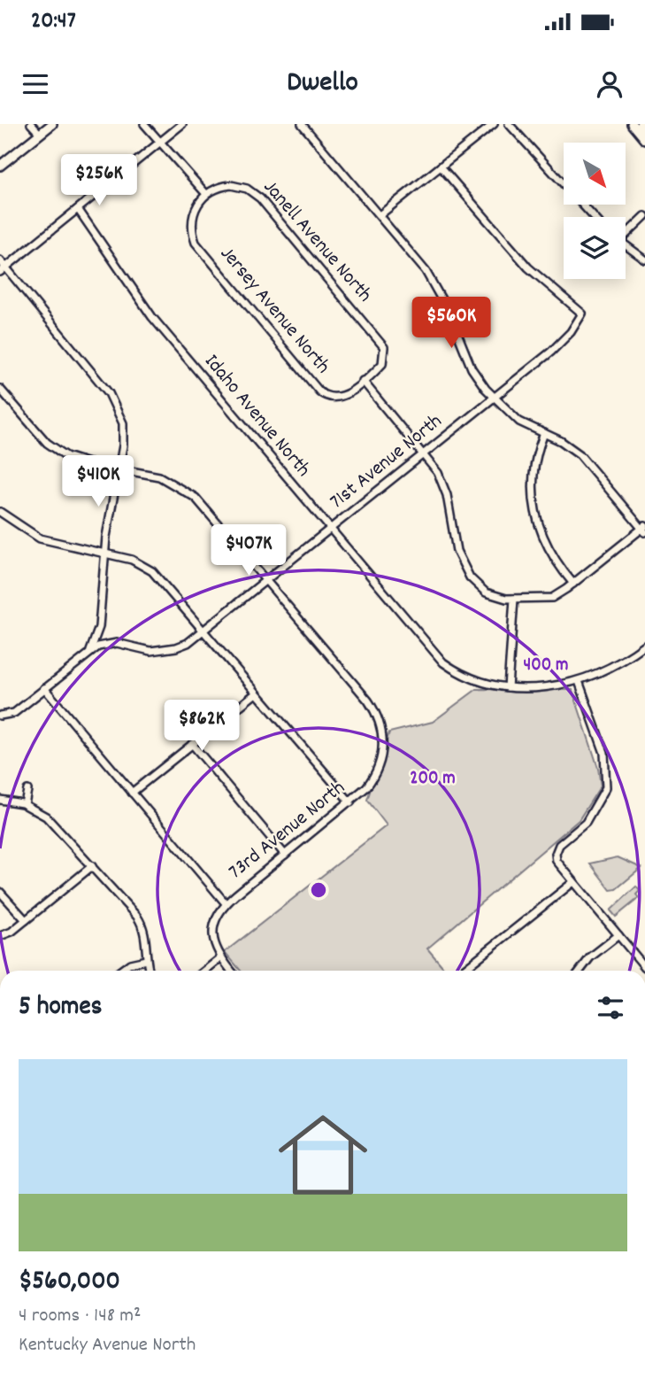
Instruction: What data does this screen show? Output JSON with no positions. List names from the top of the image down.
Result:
{
  "streets": {
    "street": [
      "Janell Avenue North",
      "Jersey Avenue North",
      "Idaho Avenue North",
      "71st Avenue North",
      "73rd Avenue North"
    ]
  },
  "crossings": [
    ["Janell Avenue North", "Jersey Avenue North"],
    ["Idaho Avenue North", "71st Avenue North"],
    ["71st Avenue North", "73rd Avenue North"]
  ],
  "north": "bottom right",
  "page": {
    "status": "20:47",
    "header": "Dwello",
    "price": [
      "$256K",
      "$560K",
      "$410K",
      "$407K",
      "$862K"
    ],
    "heading": "5 homes",
    "list": [
      {
        "name": "$560,000",
        "note": "4 rooms · 148 m² · Kentucky Avenue North"
      }
    ]
  },
  "rings": ["400 m", "200 m"]
}
